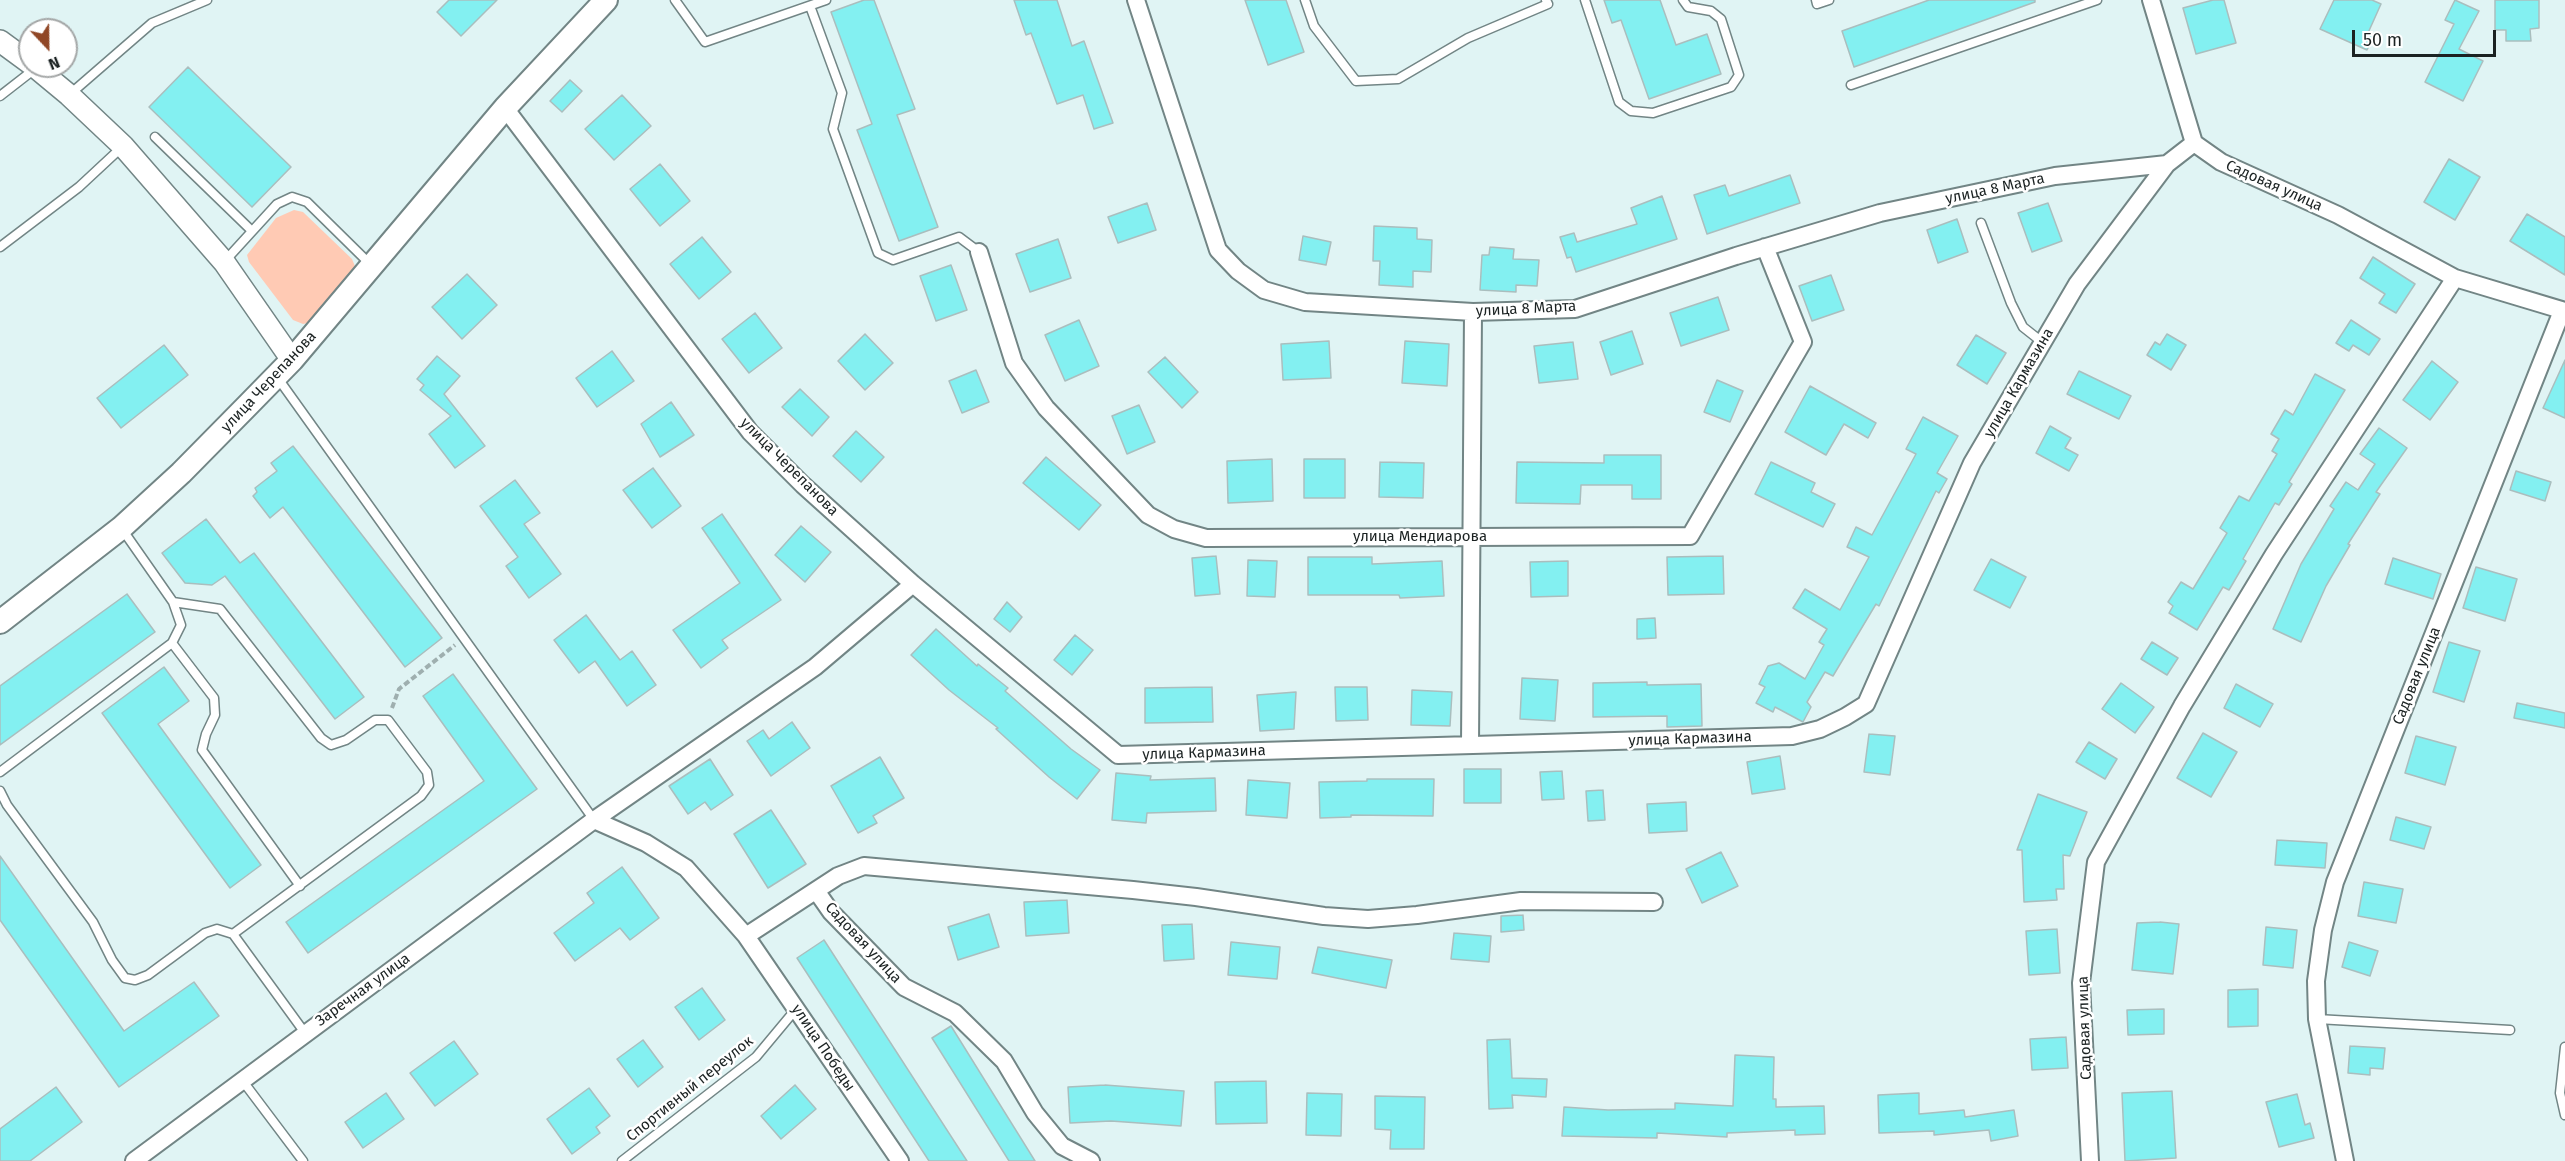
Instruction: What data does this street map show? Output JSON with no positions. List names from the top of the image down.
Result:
{
  "streets": {
    "main road": ["улица Черепанова"],
    "street": [
      "Садовая улица",
      "улица 8 Марта",
      "улица Кармазина",
      "улица Мендиарова",
      "Заречная улица",
      "улица Победы"
    ],
    "lane": ["Спортивный переулок"]
  },
  "crossings": [
    ["Садовая улица", "улица Кармазина"],
    ["улица 8 Марта", "улица Кармазина"],
    ["улица 8 Марта", "улица Мендиарова"],
    ["улица Черепанова", "улица Кармазина"],
    ["улица Черепанова", "Заречная улица"],
    ["улица Кармазина", "Заречная улица"],
    ["Заречная улица", "улица Победы"],
    ["улица Победы", "Спортивный переулок"]
  ],
  "scale_bar": "50 m",
  "north": "bottom"
}
